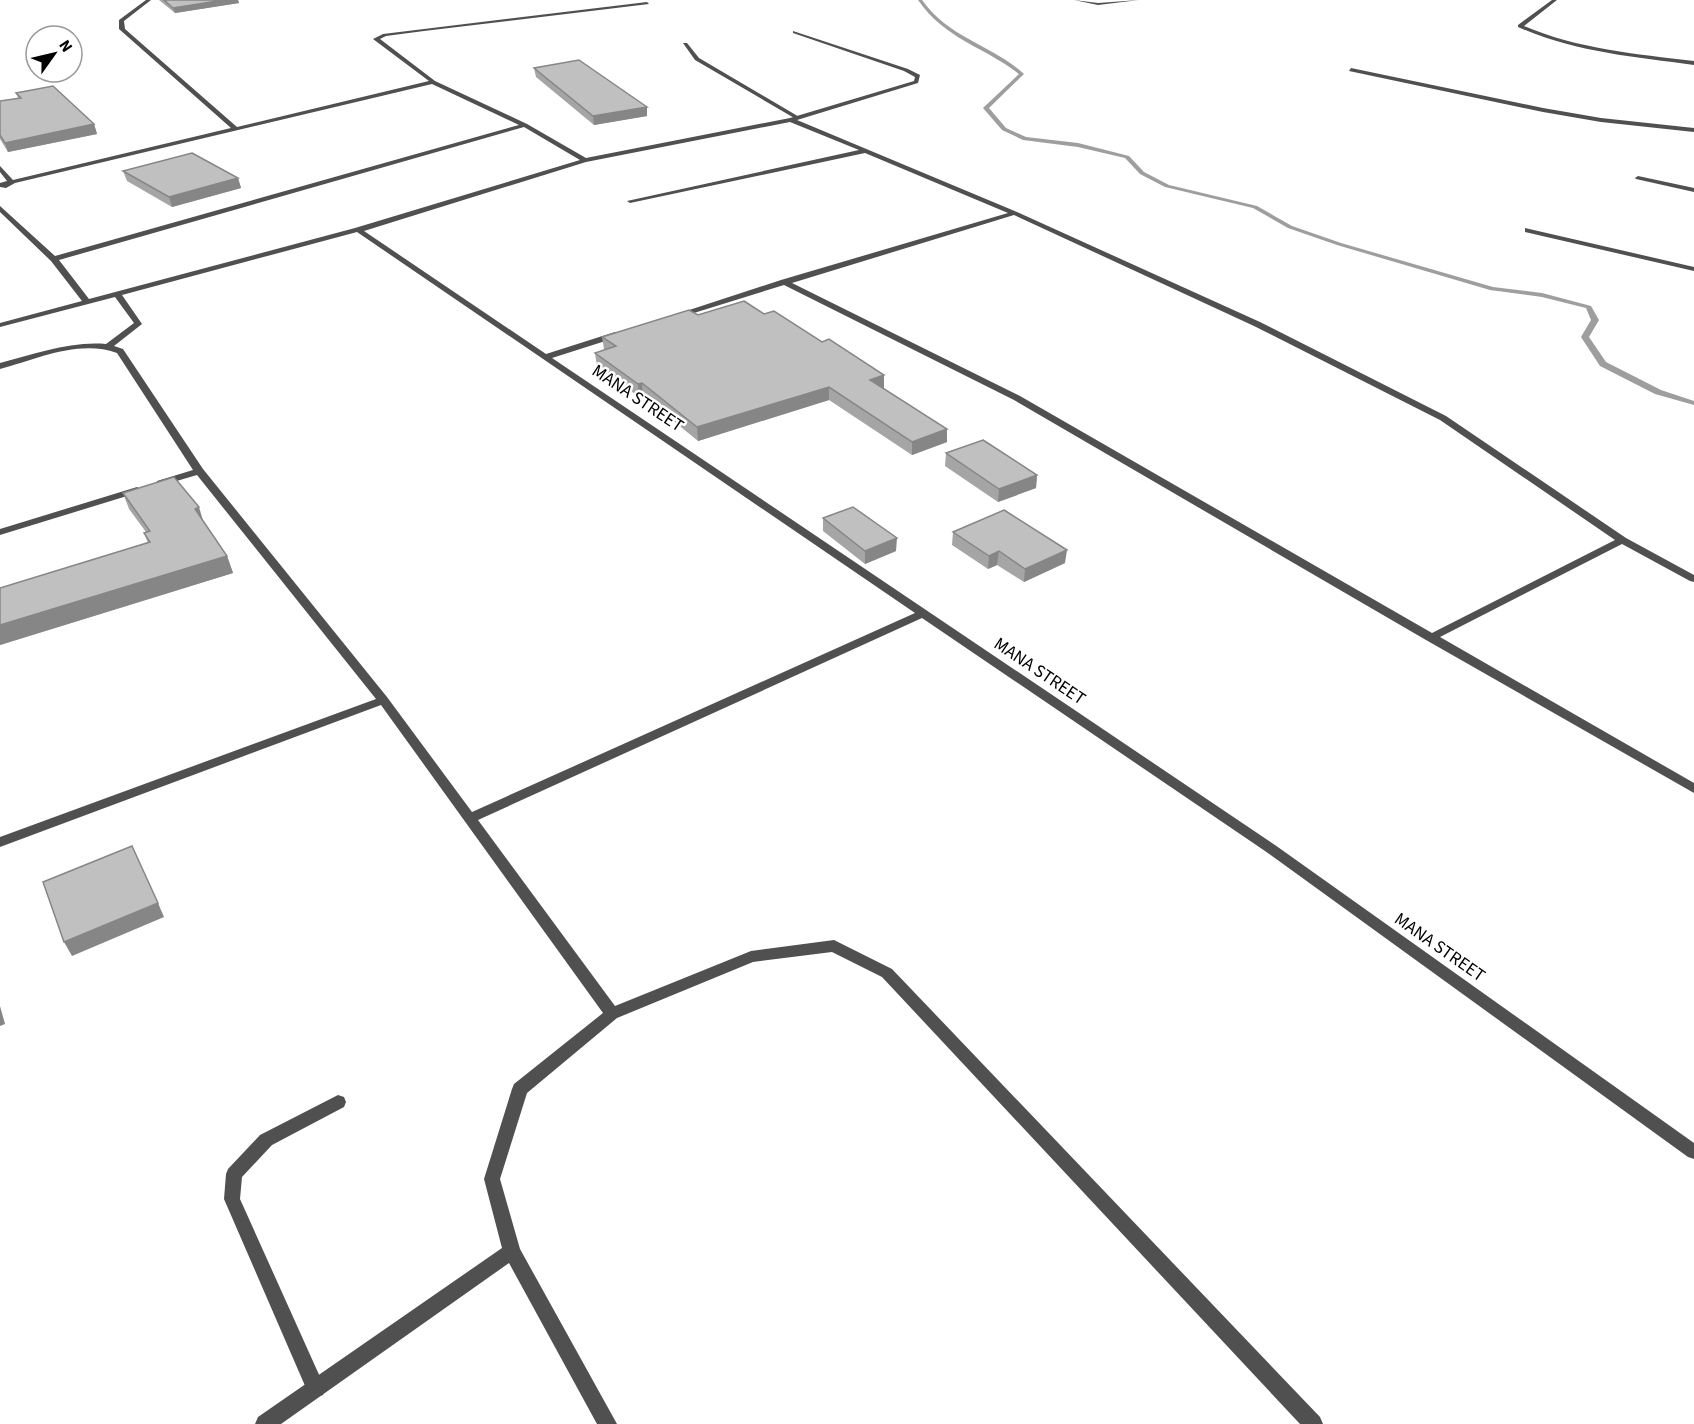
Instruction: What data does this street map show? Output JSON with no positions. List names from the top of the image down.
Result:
{
  "streets": {
    "street": ["MANA STREET"]
  },
  "north": "top right"
}
